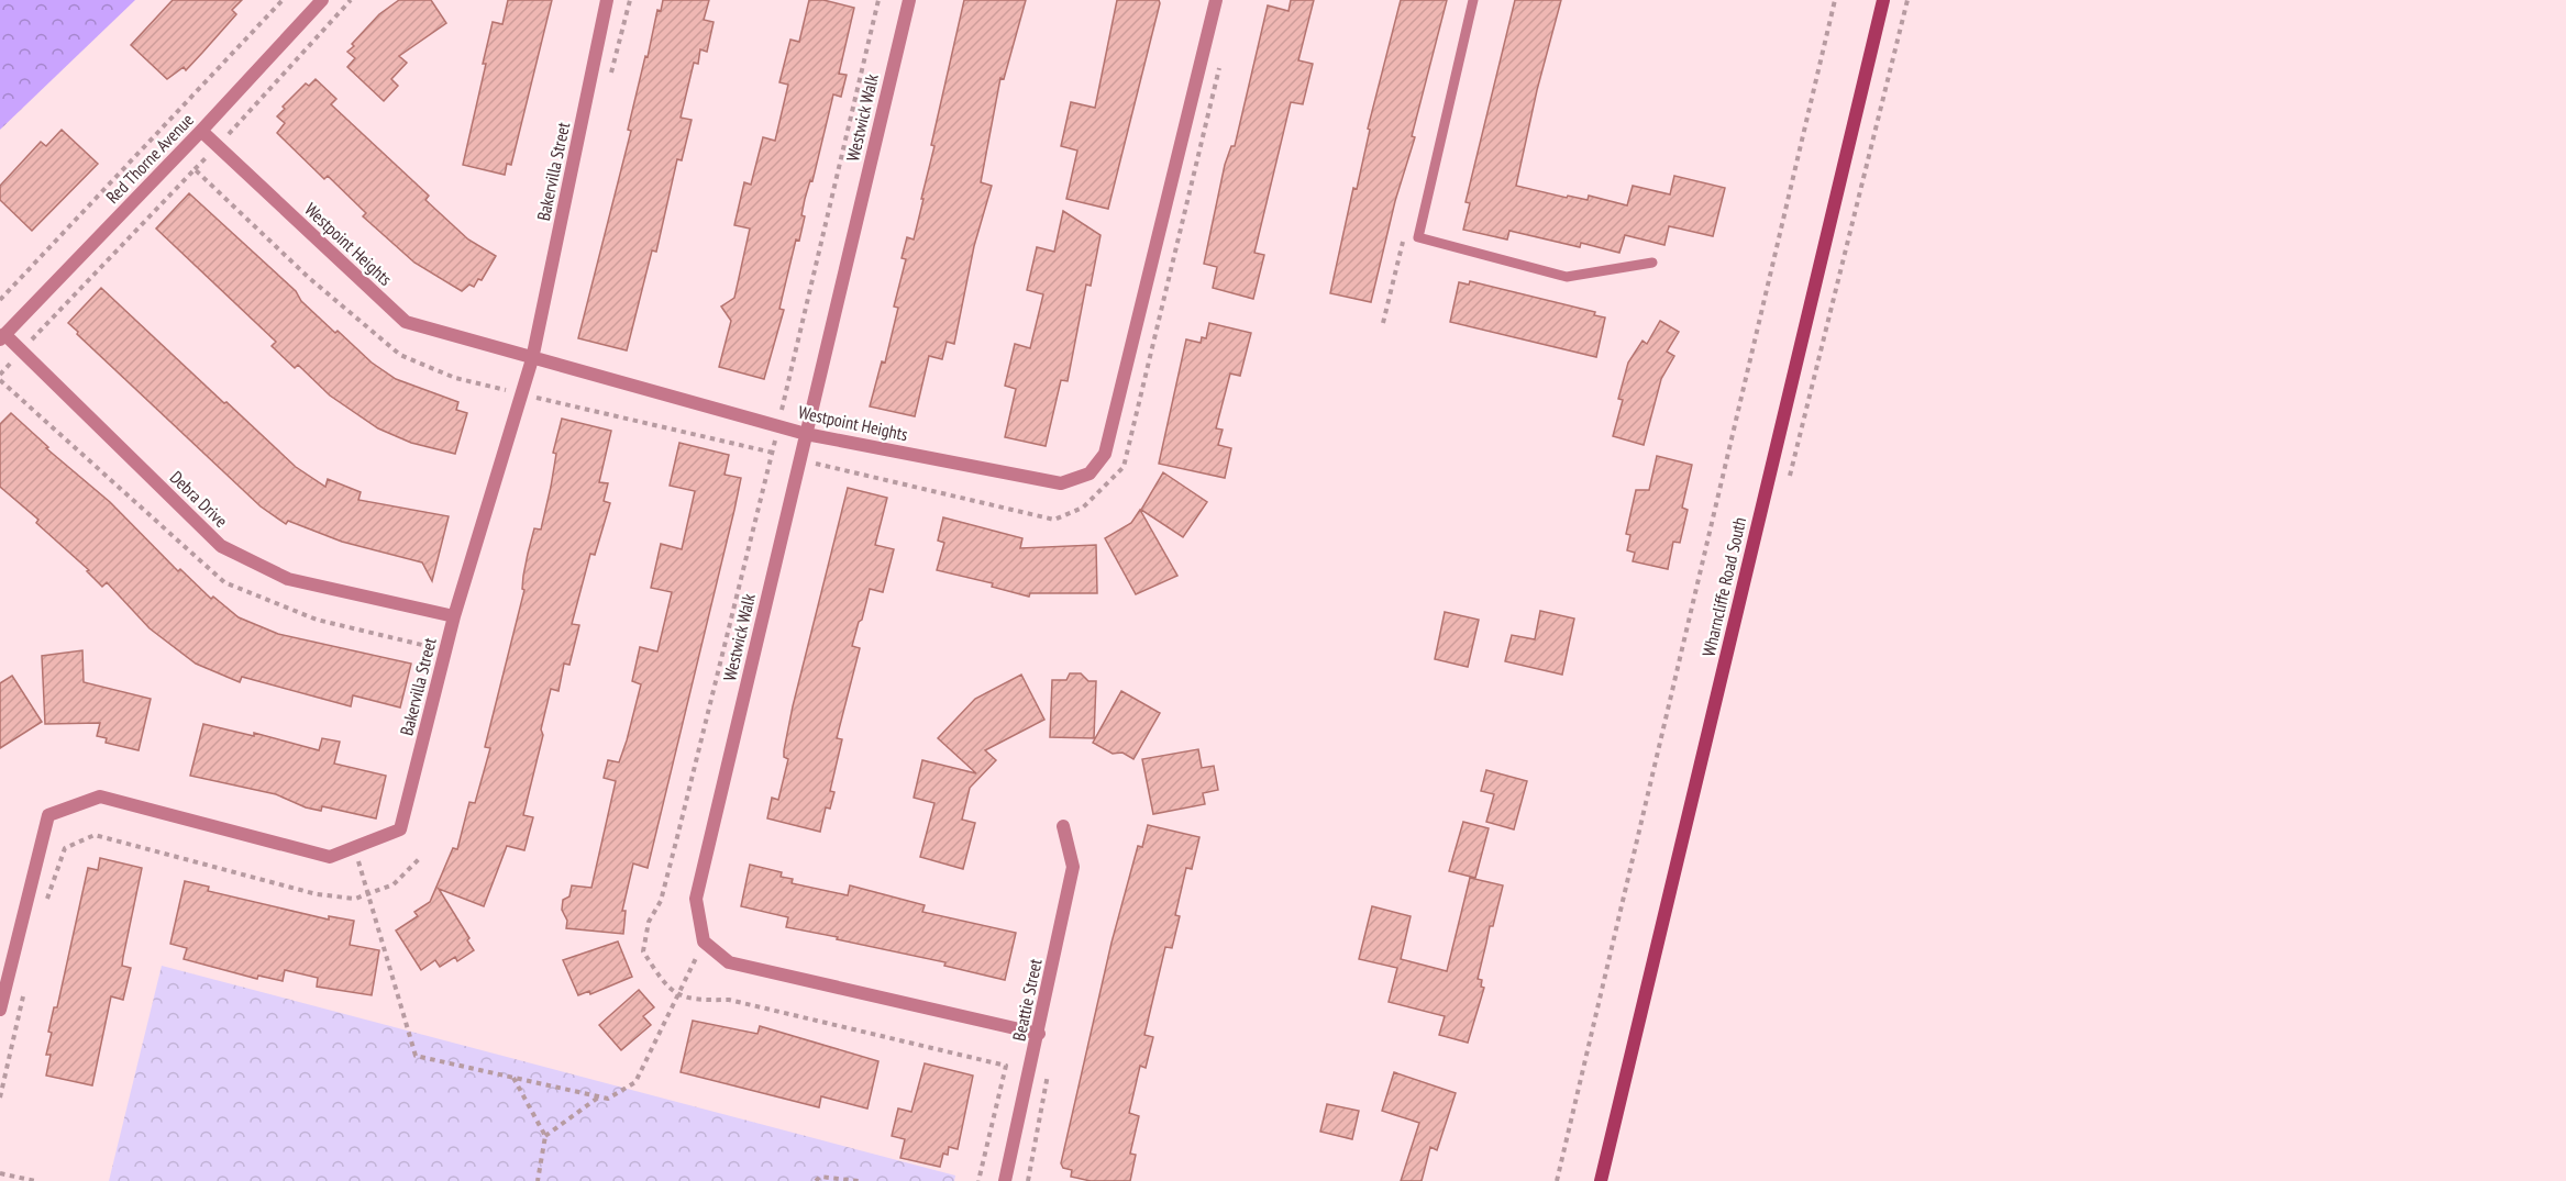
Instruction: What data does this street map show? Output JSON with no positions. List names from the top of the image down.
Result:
{
  "streets": {
    "main road": ["Wharncliffe Road South"],
    "street": [
      "Westwick Walk",
      "Red Thorne Avenue",
      "Bakervilla Street",
      "Westpoint Heights",
      "Debra Drive",
      "Beattie Street"
    ]
  },
  "crossings": [
    ["Westwick Walk", "Westpoint Heights"],
    ["Red Thorne Avenue", "Westpoint Heights"],
    ["Red Thorne Avenue", "Debra Drive"],
    ["Bakervilla Street", "Westpoint Heights"],
    ["Bakervilla Street", "Debra Drive"]
  ]
}
